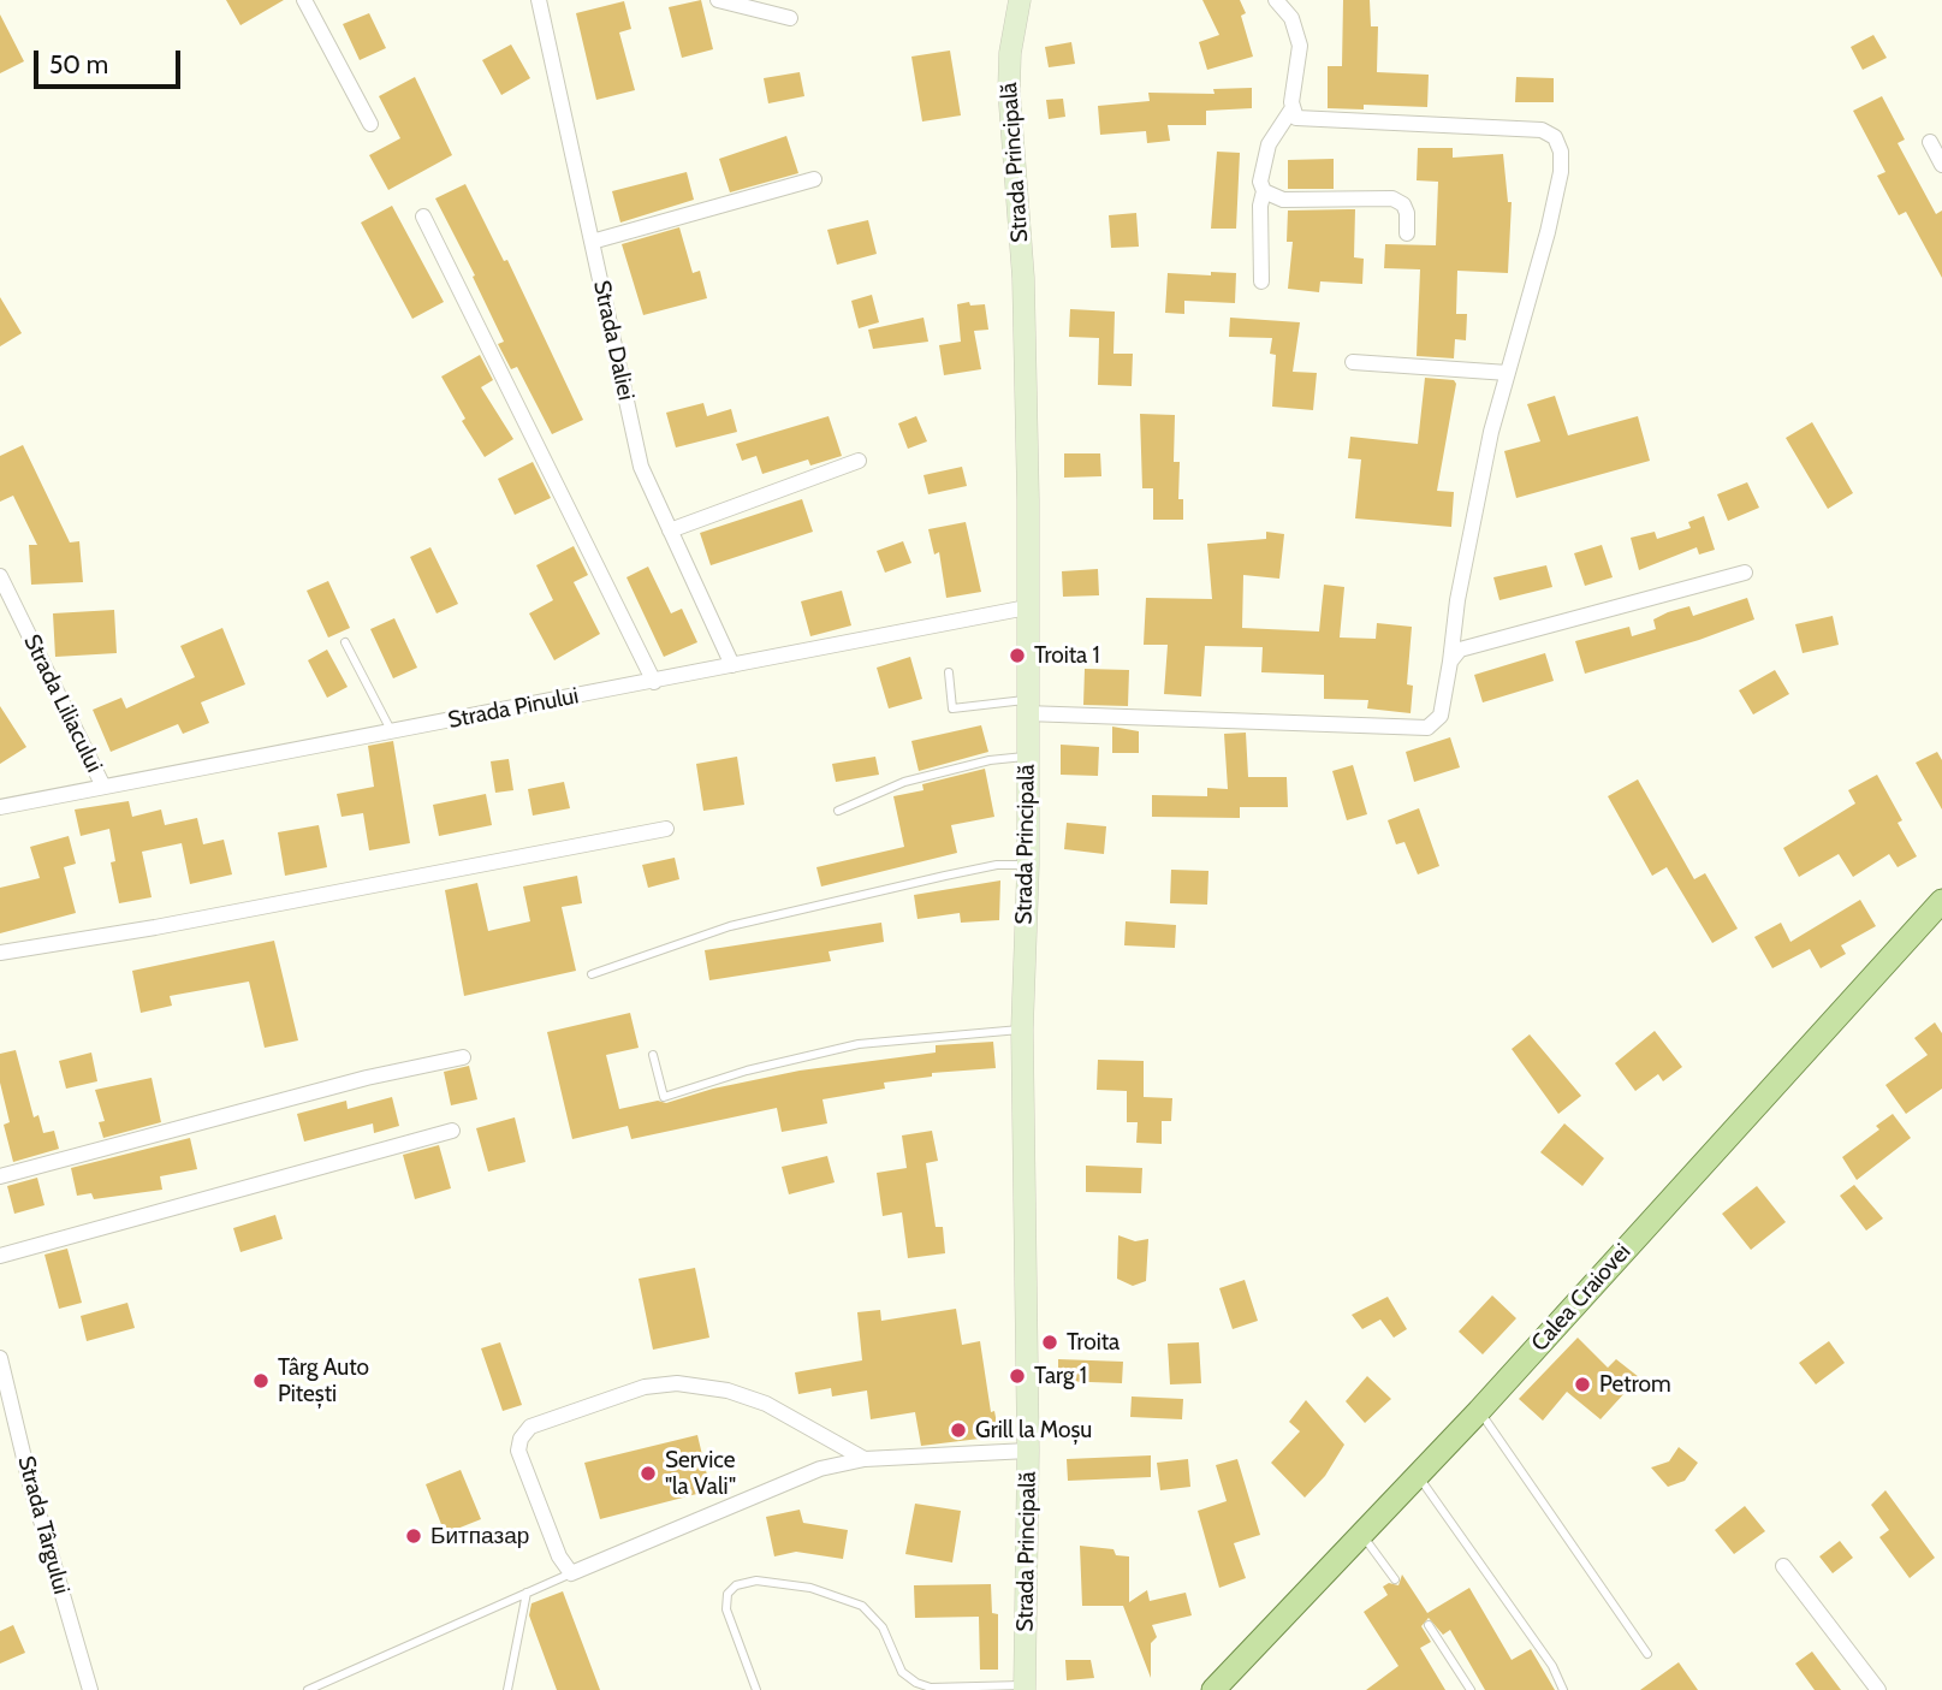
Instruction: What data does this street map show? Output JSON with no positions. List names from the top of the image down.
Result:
{
  "streets": {
    "main road": ["Strada Principală", "Calea Craiovei"],
    "street": [
      "Strada Daliei",
      "Strada Liliacului",
      "Strada Pinului",
      "Strada Târgului"
    ]
  },
  "crossings": [
    ["Strada Principală", "Strada Pinului"],
    ["Strada Daliei", "Strada Pinului"],
    ["Strada Liliacului", "Strada Pinului"]
  ],
  "places": [
    "Troita 1",
    "Troita",
    "Targ 1",
    "Târg Auto Pitești",
    "Petrom",
    "Grill la Moșu",
    "Service \"la Vali\"",
    "Битпазар"
  ],
  "scale_bar": "50 m"
}
